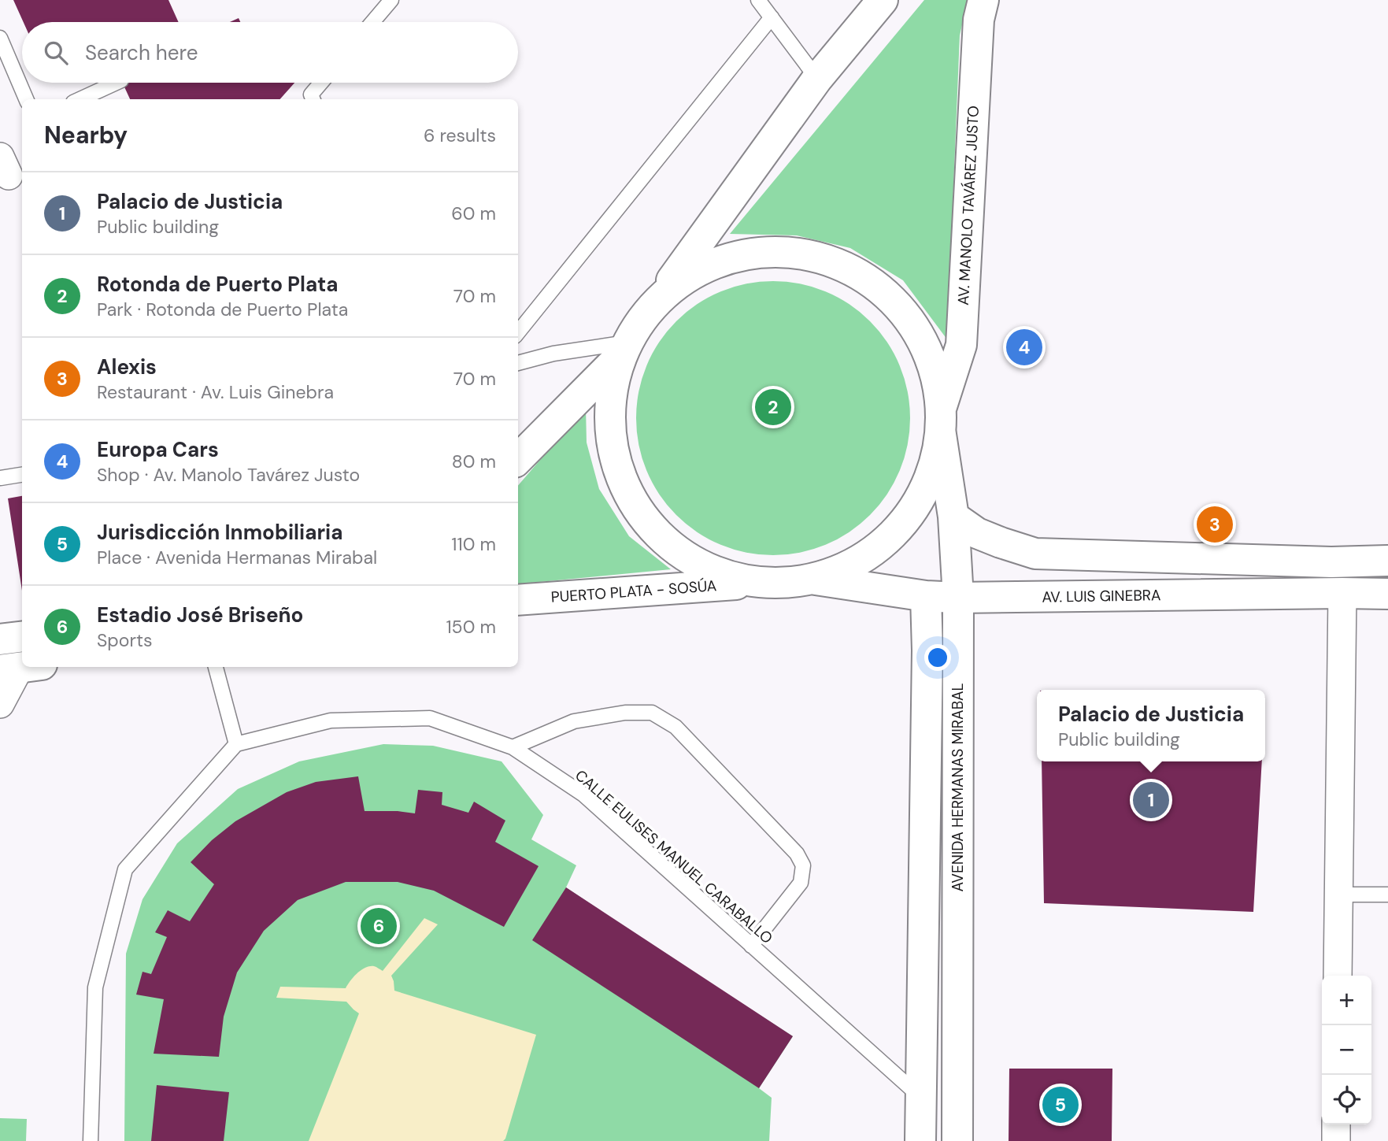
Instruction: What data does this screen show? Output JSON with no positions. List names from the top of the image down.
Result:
{
  "streets": {
    "main road": [
      "AV. MANOLO TAVÁREZ JUSTO",
      "PUERTO PLATA - SOSÚA",
      "AV. LUIS GINEBRA",
      "AVENIDA HERMANAS MIRABAL"
    ],
    "lane": ["CALLE EULISES MANUEL CARABALLO"]
  },
  "crossings": [
    ["AV. MANOLO TAVÁREZ JUSTO", "AV. LUIS GINEBRA"],
    ["AV. MANOLO TAVÁREZ JUSTO", "AVENIDA HERMANAS MIRABAL"],
    ["AV. LUIS GINEBRA", "AVENIDA HERMANAS MIRABAL"],
    ["AVENIDA HERMANAS MIRABAL", "CALLE EULISES MANUEL CARABALLO"]
  ],
  "page": {
    "search": "Search here",
    "heading": ["Nearby", "6 results"],
    "list": [
      {
        "mark": "1",
        "name": "Palacio de Justicia",
        "note": "Public building",
        "value": "60 m"
      },
      {
        "mark": "2",
        "name": "Rotonda de Puerto Plata",
        "note": "Park · Rotonda de Puerto Plata",
        "value": "70 m"
      },
      {
        "mark": "3",
        "name": "Alexis",
        "note": "Restaurant · Av. Luis Ginebra",
        "value": "70 m"
      },
      {
        "mark": "4",
        "name": "Europa Cars",
        "note": "Shop · Av. Manolo Tavárez Justo",
        "value": "80 m"
      },
      {
        "mark": "5",
        "name": "Jurisdicción Inmobiliaria",
        "note": "Place · Avenida Hermanas Mirabal",
        "value": "110 m"
      },
      {
        "mark": "6",
        "name": "Estadio José Briseño",
        "note": "Sports",
        "value": "150 m"
      }
    ],
    "pins": [
      "4",
      "2",
      "3",
      "1",
      "6",
      "5"
    ],
    "popup": ["Palacio de Justicia", "Public building"],
    "map_buttons": ["+", "−"]
  }
}
